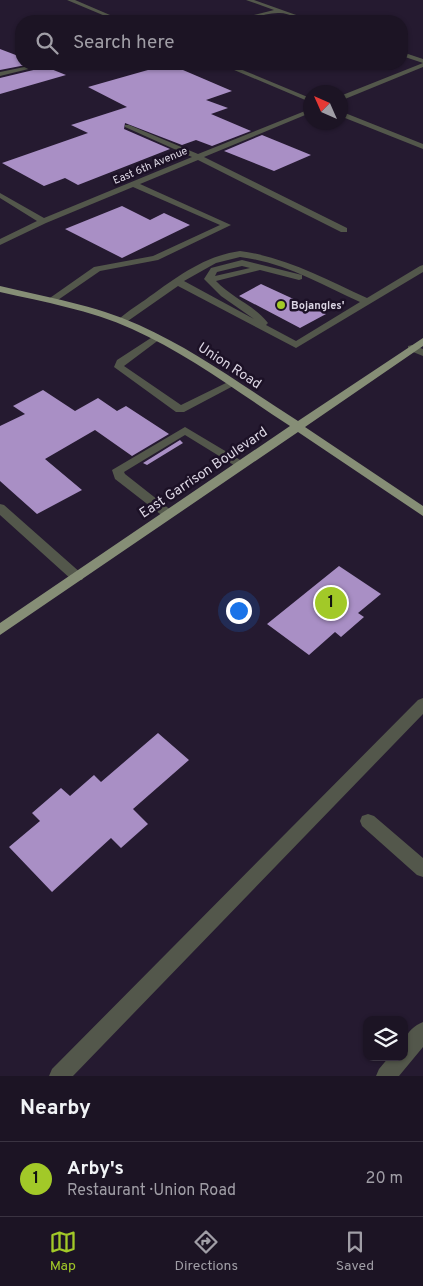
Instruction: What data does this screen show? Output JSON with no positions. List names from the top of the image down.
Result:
{
  "streets": {
    "main road": ["Union Road", "East Garrison Boulevard"],
    "street": ["East 6th Avenue"]
  },
  "crossings": [
    ["Union Road", "East Garrison Boulevard"]
  ],
  "places": ["Bojangles'"],
  "north": "top left",
  "page": {
    "search": "Search here",
    "pins": "1",
    "heading": "Nearby",
    "list": [
      {
        "mark": "1",
        "name": "Arby's",
        "note": "Restaurant · Union Road",
        "value": "20 m"
      }
    ],
    "nav": ["Map", "Directions", "Saved"]
  }
}
